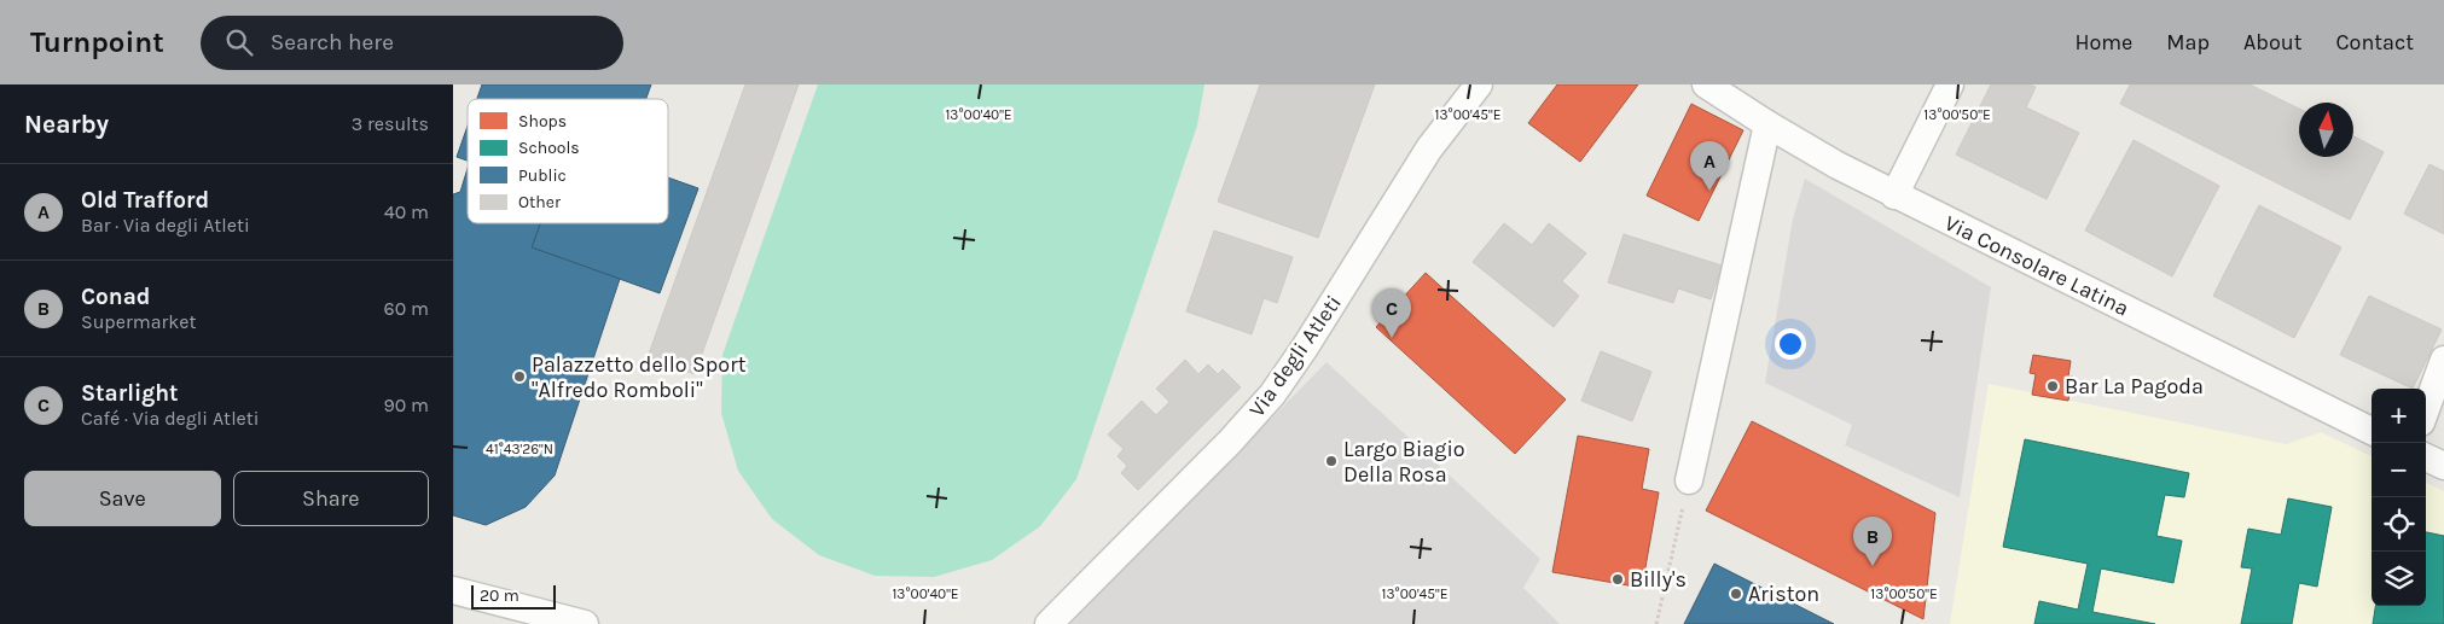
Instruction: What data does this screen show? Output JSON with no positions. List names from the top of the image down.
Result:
{
  "streets": {
    "street": ["Via Consolare Latina", "Via degli Atleti"]
  },
  "places": [
    "Palazzetto dello Sport \"Alfredo Romboli\"",
    "Bar La Pagoda",
    "Largo Biagio Della Rosa",
    "Billy's",
    "Ariston"
  ],
  "legend": [
    "Shops",
    "Schools",
    "Public",
    "Other"
  ],
  "scale_bar": "20 m",
  "north": "top",
  "page": {
    "header": "Turnpoint",
    "search": "Search here",
    "nav": [
      "Home",
      "Map",
      "About",
      "Contact"
    ],
    "heading": ["Nearby", "3 results"],
    "pins": ["A", "C", "B"],
    "list": [
      {
        "mark": "A",
        "name": "Old Trafford",
        "note": "Bar · Via degli Atleti",
        "value": "40 m"
      },
      {
        "mark": "B",
        "name": "Conad",
        "note": "Supermarket",
        "value": "60 m"
      },
      {
        "mark": "C",
        "name": "Starlight",
        "note": "Café · Via degli Atleti",
        "value": "90 m"
      }
    ],
    "map_buttons": ["+", "−"],
    "buttons": ["Save", "Share"],
    "scale": "20 m"
  },
  "coordinates": [
    "13°00'40\"E",
    "13°00'45\"E",
    "13°00'50\"E",
    "41°43'26\"N"
  ]
}
